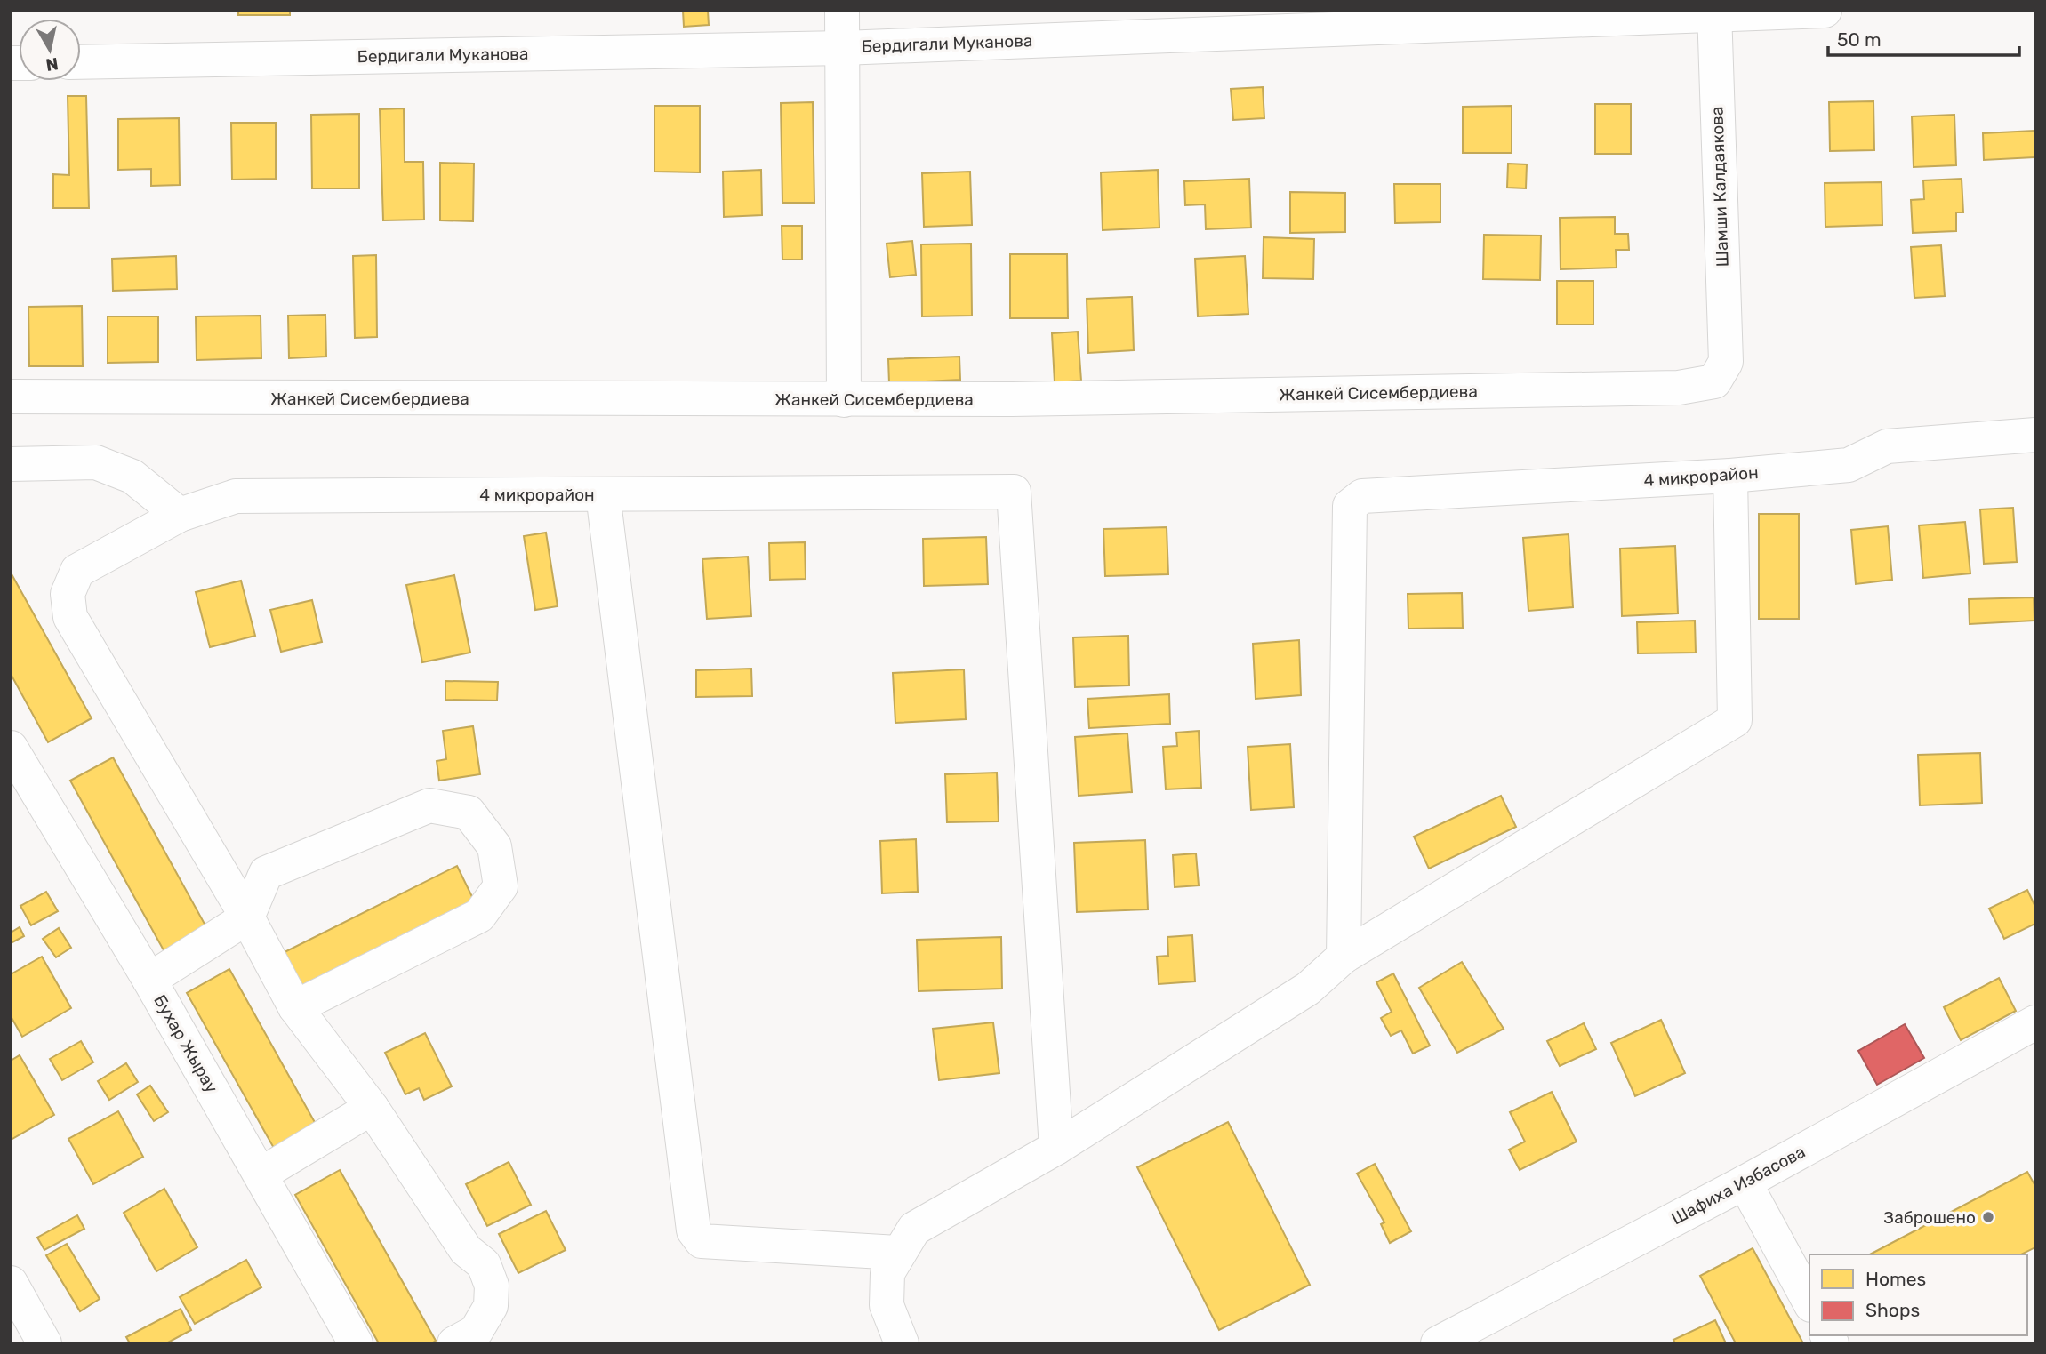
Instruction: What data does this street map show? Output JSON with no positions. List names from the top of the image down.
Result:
{
  "streets": {
    "street": [
      "Бердигали Муканова",
      "Шамши Калдаякова",
      "Жанкей Сисембердиева",
      "4 микрорайон",
      "Бухар Жырау",
      "Шафиха Избасова"
    ]
  },
  "crossings": [
    ["Бердигали Муканова", "Шамши Калдаякова"],
    ["Шамши Калдаякова", "Жанкей Сисембердиева"]
  ],
  "places": ["Заброшено"],
  "legend": ["Homes", "Shops"],
  "scale_bar": "50 m",
  "north": "bottom"
}
